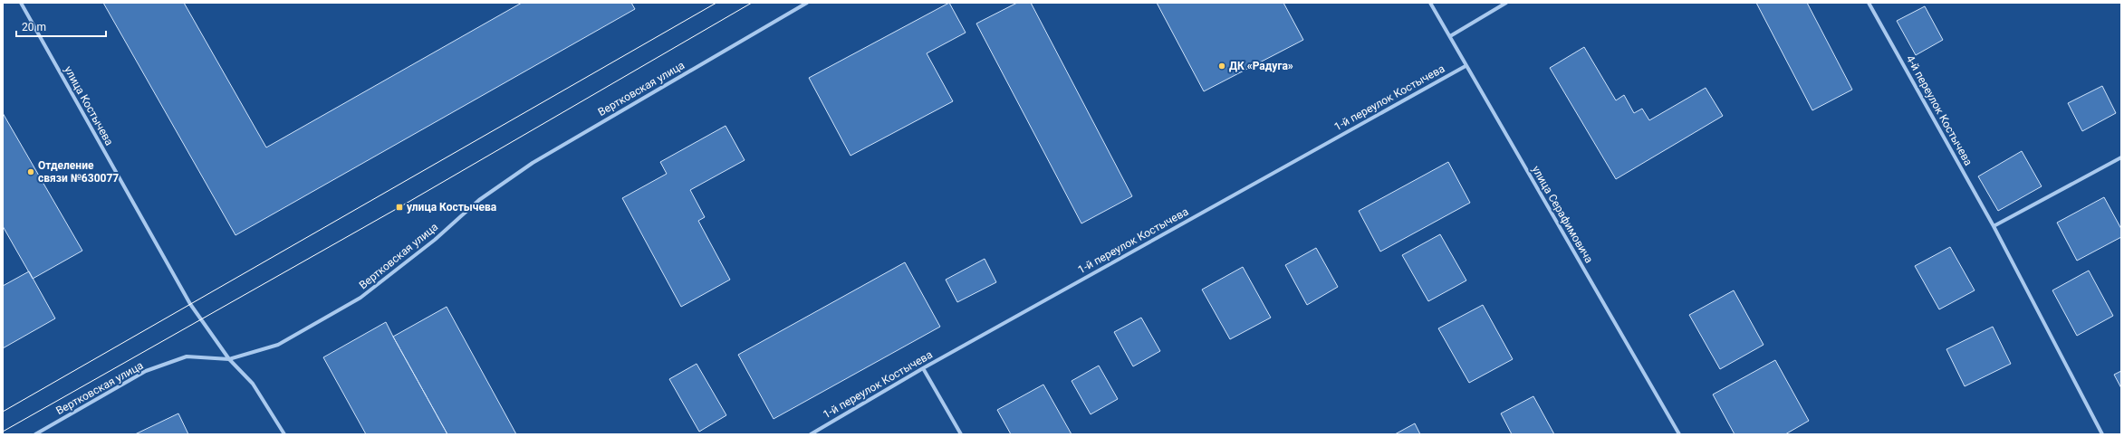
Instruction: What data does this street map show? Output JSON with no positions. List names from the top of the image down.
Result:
{
  "streets": {
    "street": [
      "Вертковская улица",
      "1-й переулок Костычева",
      "улица Костычева",
      "4-й переулок Костычева",
      "улица Серафимовича"
    ]
  },
  "crossings": [
    ["Вертковская улица", "улица Костычева"],
    ["1-й переулок Костычева", "улица Серафимовича"]
  ],
  "places": {
    "other": ["ДК «Радуга»", "Отделение связи №630077"],
    "transit": ["улица Костычева"]
  },
  "scale_bar": "20 m"
}
